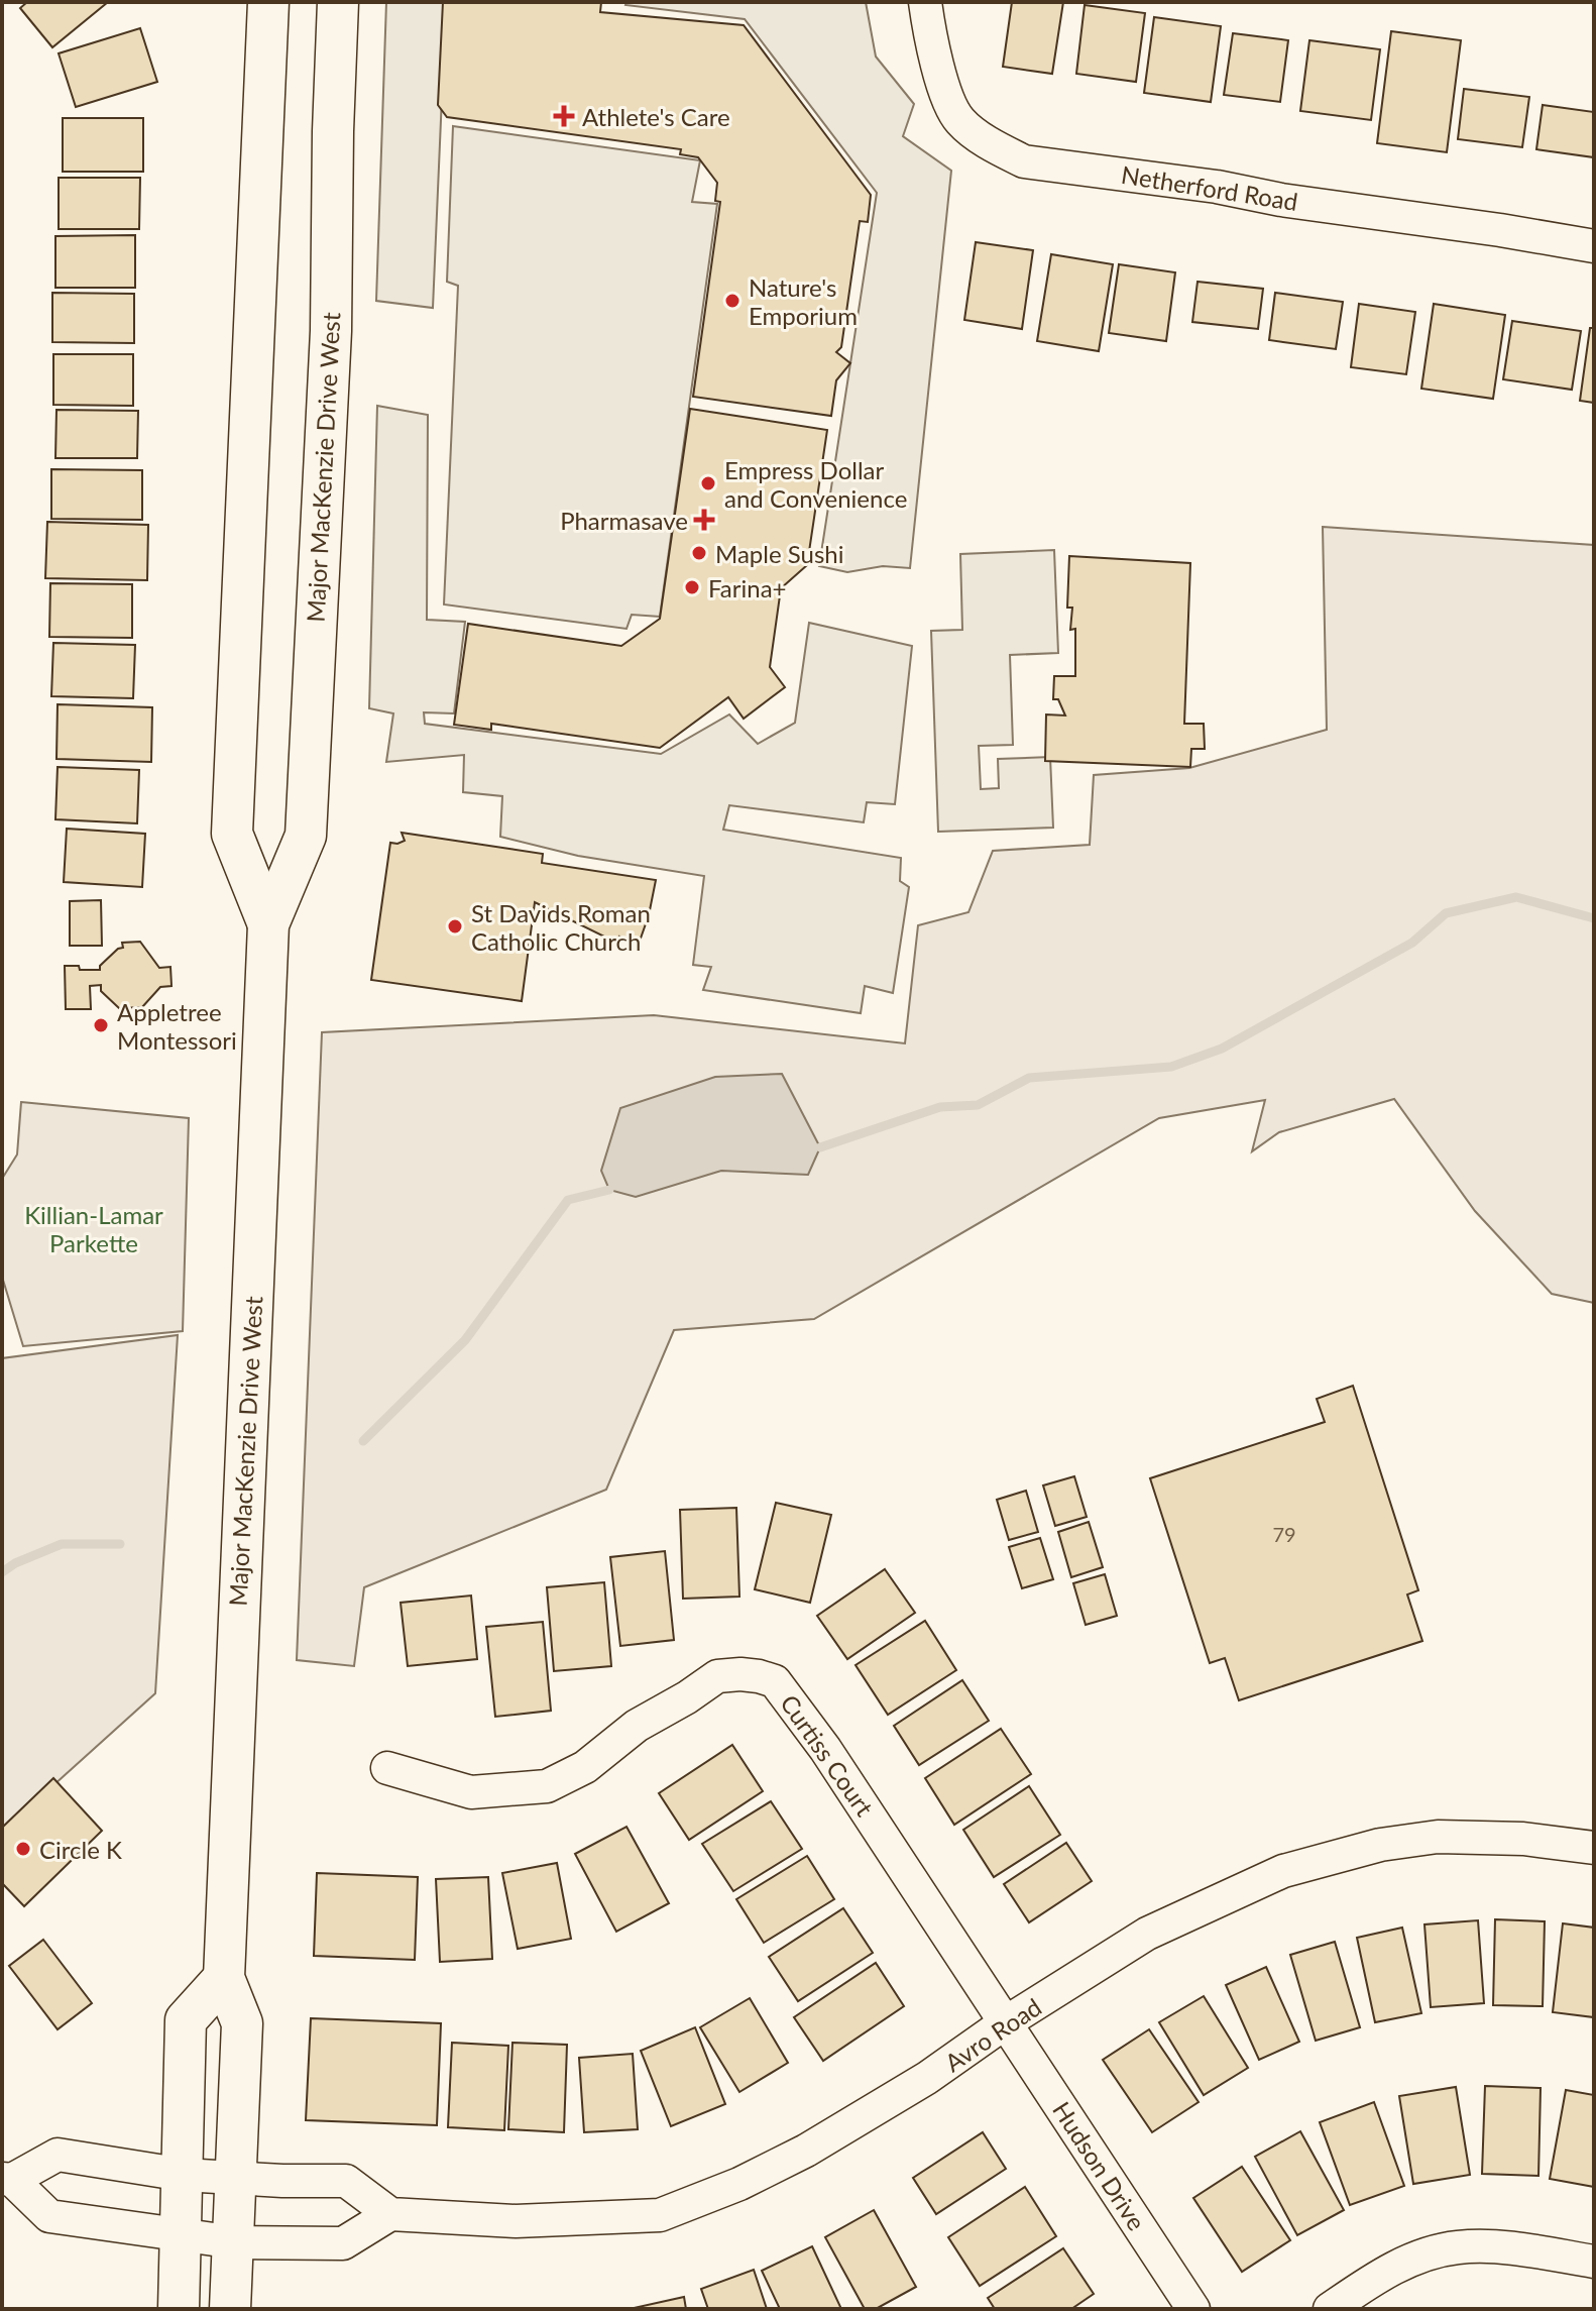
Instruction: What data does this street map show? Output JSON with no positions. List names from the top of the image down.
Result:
{
  "streets": {
    "main road": ["Major MacKenzie Drive West"],
    "street": [
      "Netherford Road",
      "Curtiss Court",
      "Avro Road",
      "Hudson Drive"
    ]
  },
  "crossings": [
    ["Curtiss Court", "Avro Road"],
    ["Curtiss Court", "Hudson Drive"],
    ["Avro Road", "Hudson Drive"]
  ],
  "parks": ["Killian-Lamar Parkette"],
  "places": {
    "health": ["Athlete's Care", "Pharmasave"],
    "other": [
      "Nature's Emporium",
      "Empress Dollar and Convenience",
      "Maple Sushi",
      "Farina+",
      "St Davids Roman Catholic Church",
      "Appletree Montessori",
      "Circle K"
    ]
  },
  "house_numbers": ["79"]
}
